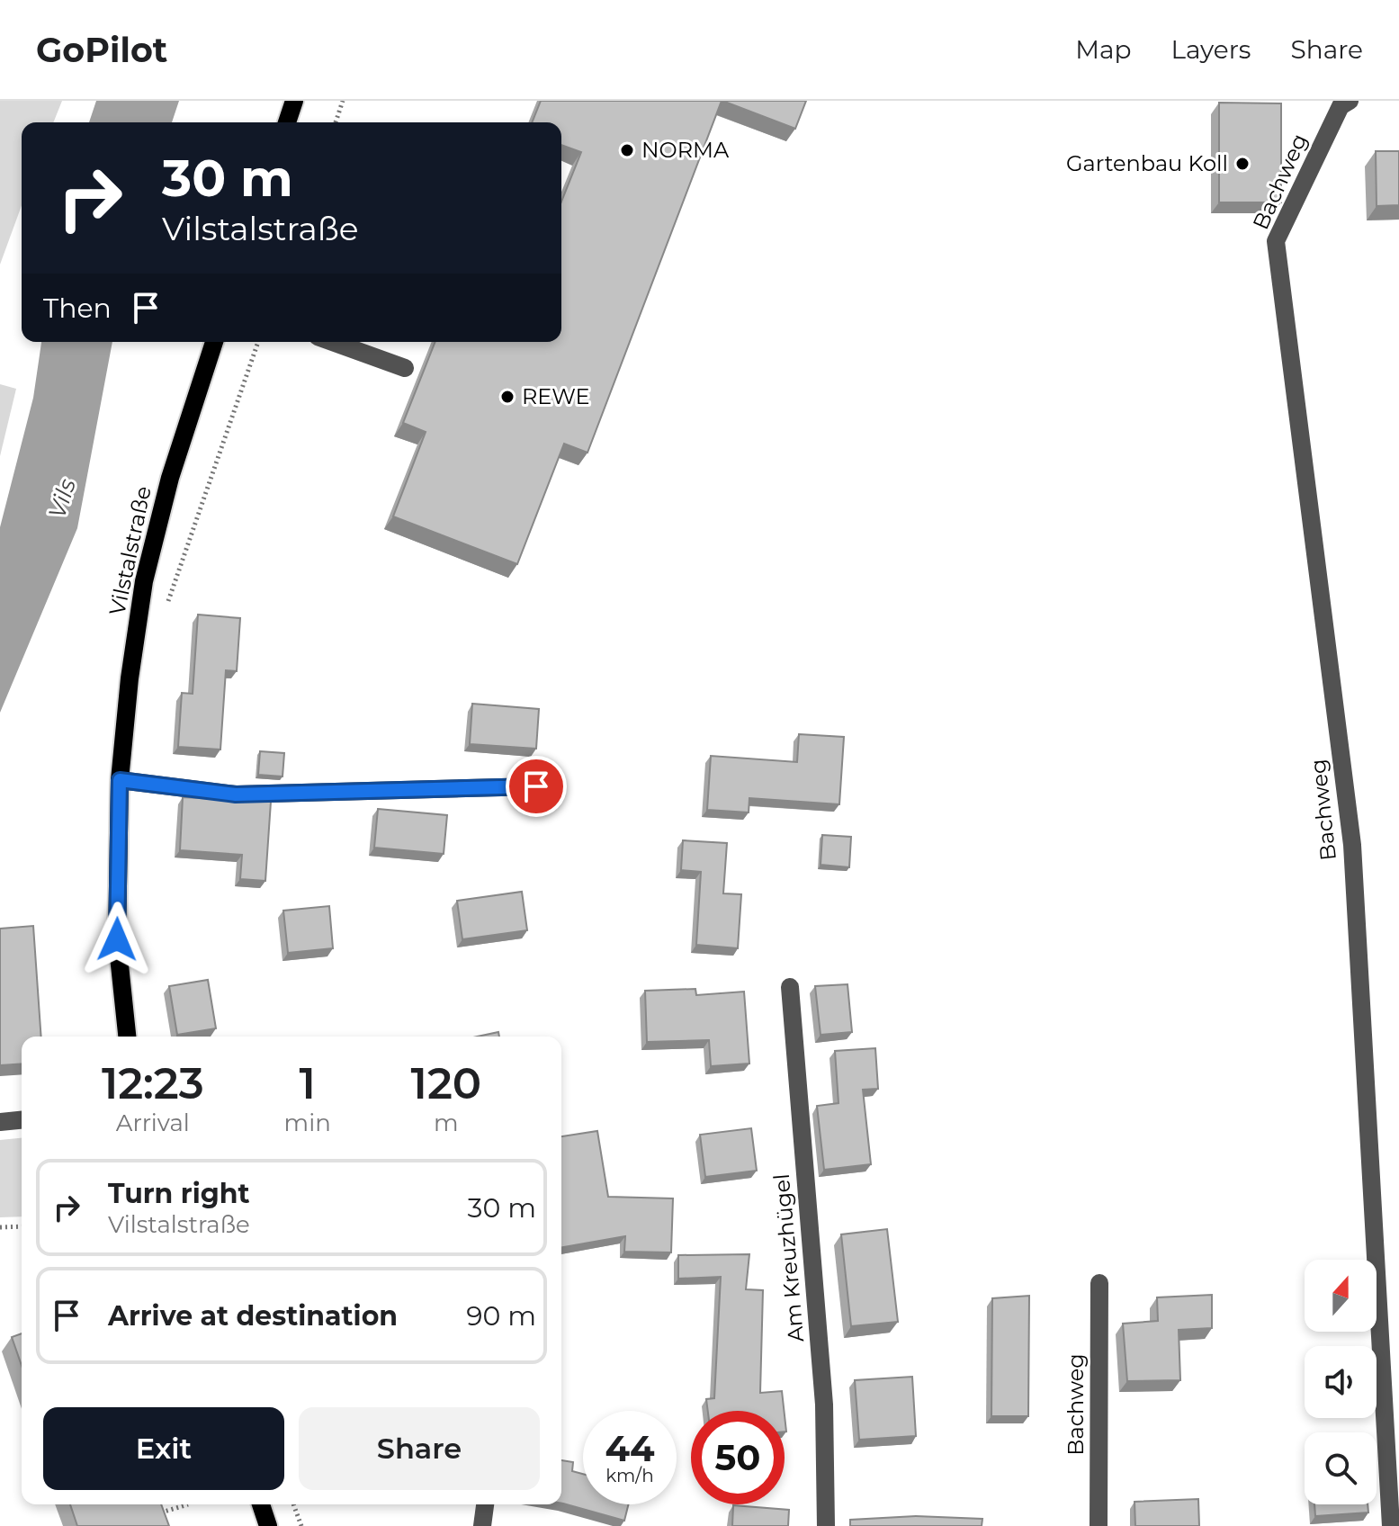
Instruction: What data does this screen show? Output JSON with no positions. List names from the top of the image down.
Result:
{
  "streets": {
    "main road": ["Vilstalstraße"],
    "street": ["Bachweg", "Am Kreuzhügel"]
  },
  "water": ["Vils"],
  "places": ["NORMA", "Gartenbau Koll", "REWE"],
  "north": "top",
  "page": {
    "header": "GoPilot",
    "nav": ["Map", "Layers", "Share"],
    "turn": ["30 m", "Vilstalstraße"],
    "then": "Then",
    "eta": [
      "12:23",
      "Arrival",
      "1",
      "min",
      "120",
      "m"
    ],
    "list": [
      {
        "name": "Turn right",
        "note": "Vilstalstraße",
        "value": "30 m"
      },
      {
        "name": "Arrive at destination",
        "value": "90 m"
      }
    ],
    "buttons": ["Exit", "Share"],
    "speed": "44 km/h",
    "limit": "50"
  }
}
